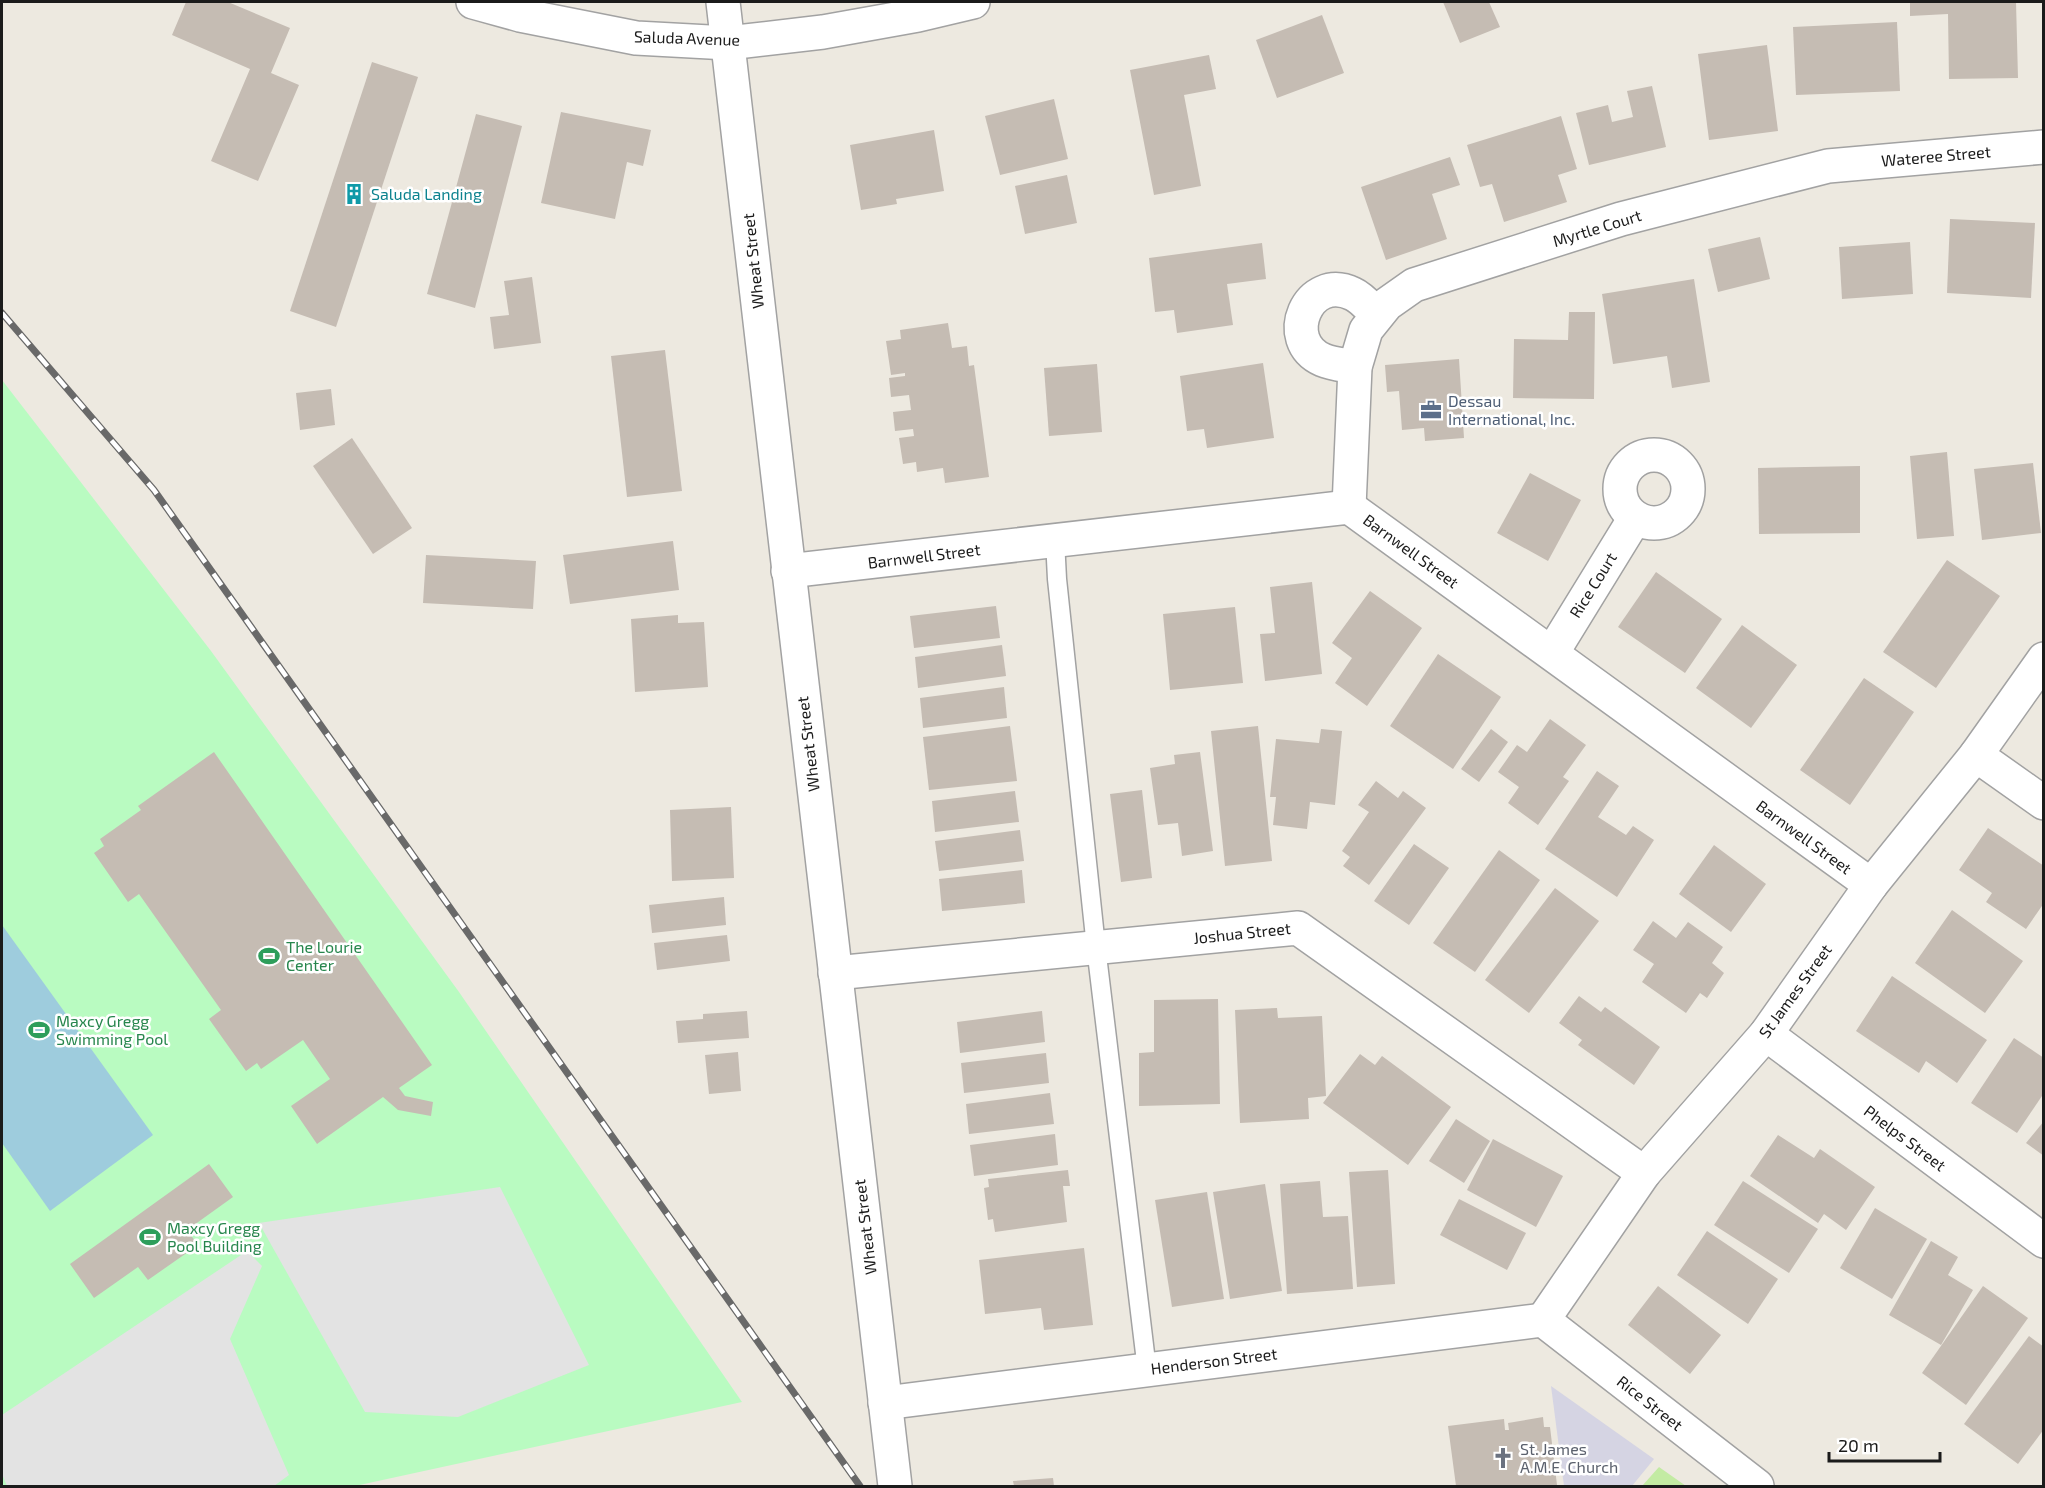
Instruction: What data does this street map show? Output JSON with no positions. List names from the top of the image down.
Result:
{
  "streets": {
    "street": [
      "Saluda Avenue",
      "Wateree Street",
      "Myrtle Court",
      "Wheat Street",
      "Barnwell Street",
      "Rice Court",
      "Joshua Street",
      "St James Street",
      "Phelps Street",
      "Henderson Street",
      "Rice Street"
    ]
  },
  "crossings": [
    ["Saluda Avenue", "Wheat Street"],
    ["Wateree Street", "Myrtle Court"],
    ["Myrtle Court", "Barnwell Street"],
    ["Wheat Street", "Barnwell Street"],
    ["Wheat Street", "Joshua Street"],
    ["Wheat Street", "Henderson Street"],
    ["Barnwell Street", "Rice Court"],
    ["Barnwell Street", "St James Street"],
    ["Joshua Street", "St James Street"],
    ["St James Street", "Phelps Street"],
    ["St James Street", "Henderson Street"],
    ["St James Street", "Rice Street"],
    ["Henderson Street", "Rice Street"]
  ],
  "places": {
    "building": ["Saluda Landing"],
    "office": ["Dessau International, Inc."],
    "sports": ["The Lourie Center", "Maxcy Gregg Swimming Pool", "Maxcy Gregg Pool Building"],
    "church": ["St. James A.M.E. Church"]
  },
  "scale_bar": "20 m"
}
